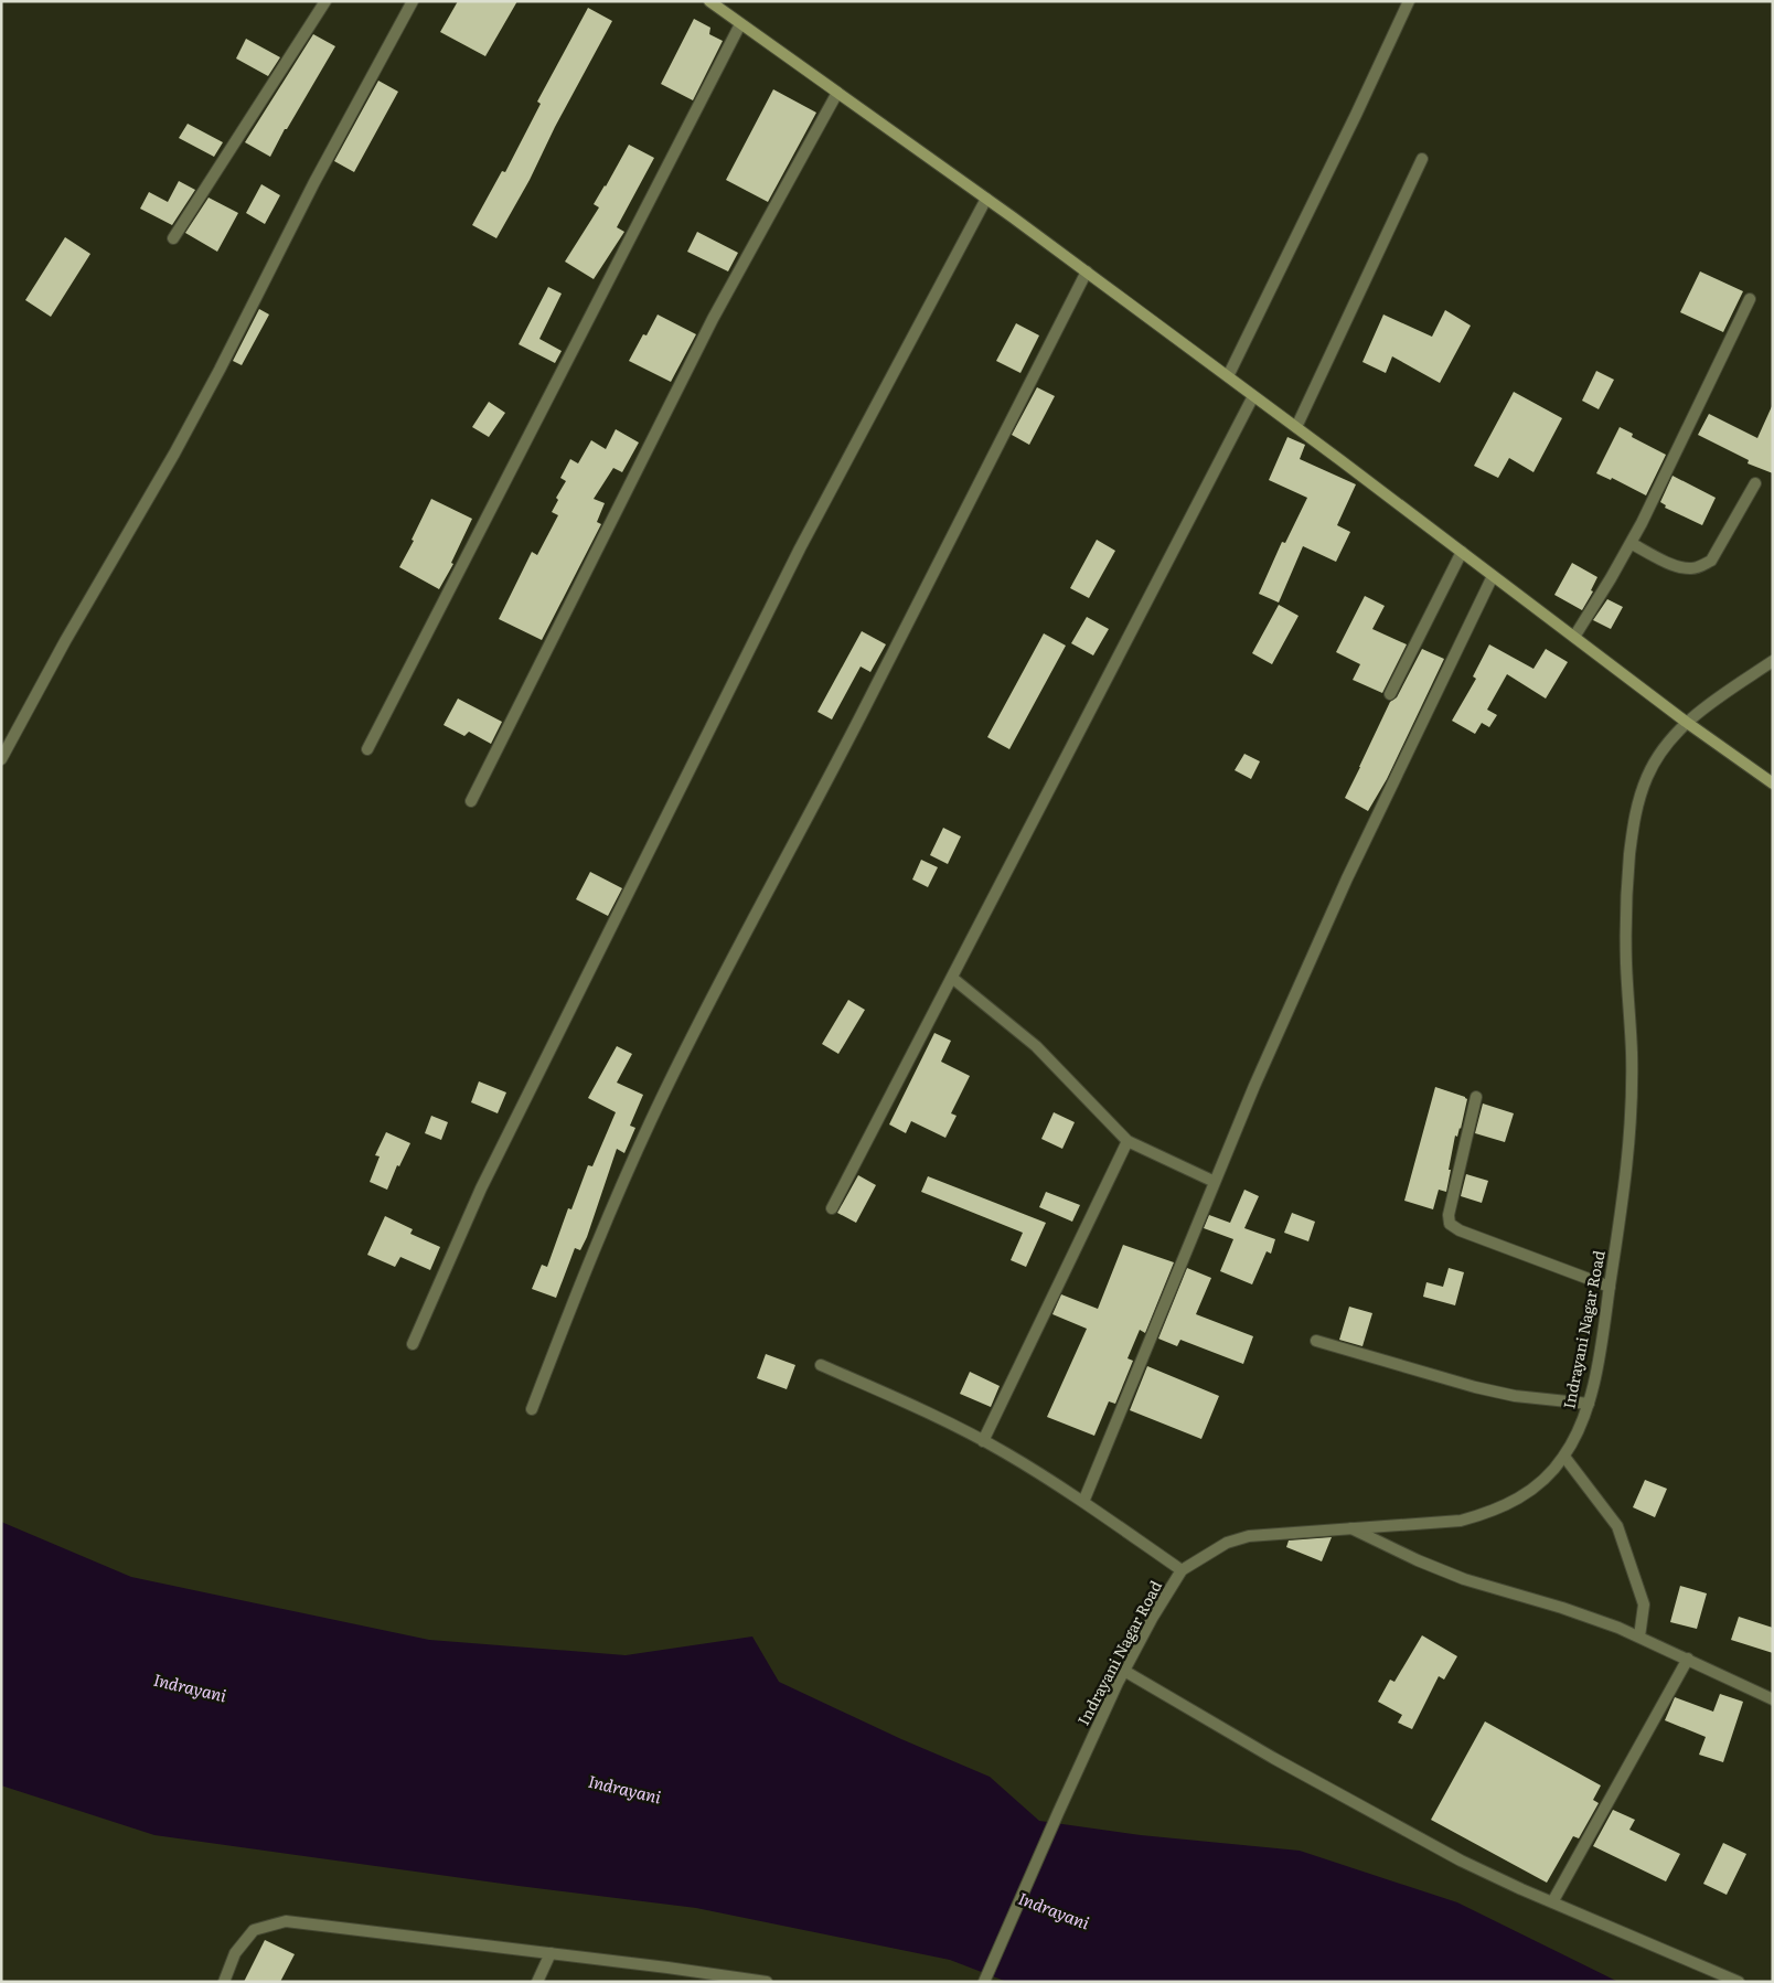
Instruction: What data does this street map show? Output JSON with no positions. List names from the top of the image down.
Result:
{
  "streets": {
    "street": ["Indrayani Nagar Road"]
  },
  "water": ["Indrayani"]
}
